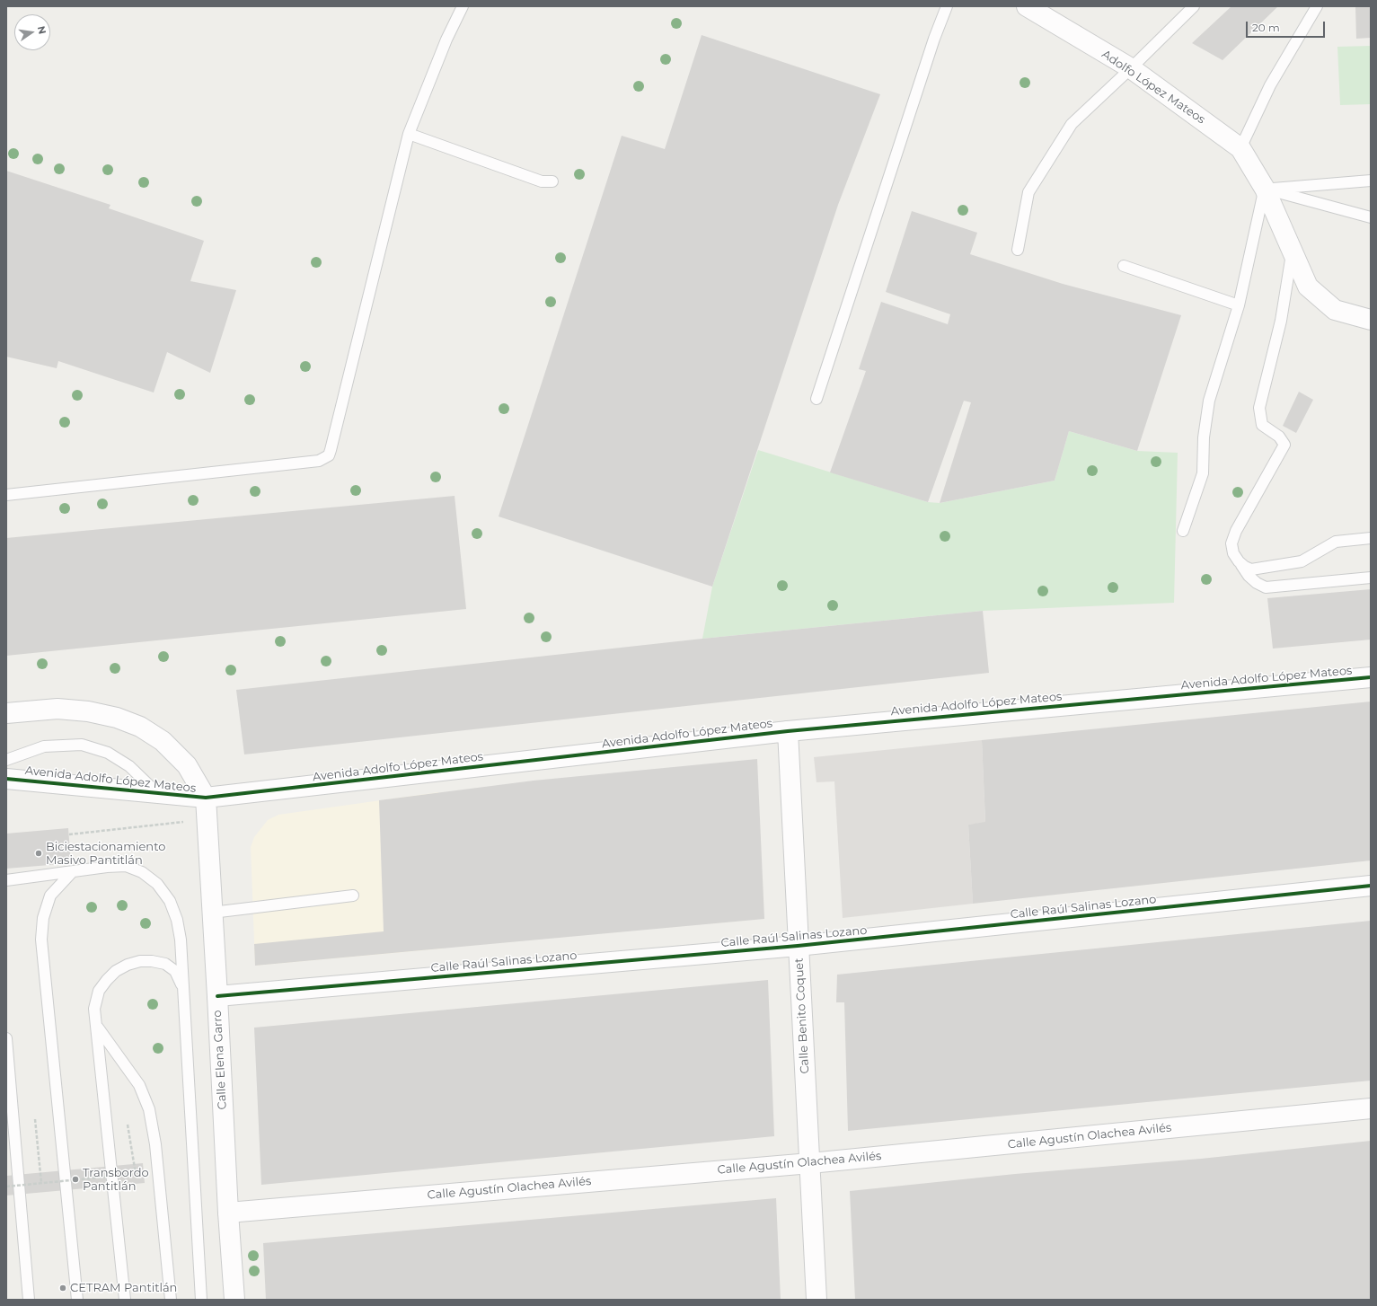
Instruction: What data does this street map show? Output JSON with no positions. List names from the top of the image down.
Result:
{
  "streets": {
    "street": [
      "Adolfo López Mateos",
      "Avenida Adolfo López Mateos",
      "Calle Raúl Salinas Lozano",
      "Calle Benito Coquet",
      "Calle Elena Garro",
      "Calle Agustín Olachea Avilés"
    ]
  },
  "crossings": [
    ["Avenida Adolfo López Mateos", "Calle Benito Coquet"],
    ["Avenida Adolfo López Mateos", "Calle Elena Garro"],
    ["Calle Raúl Salinas Lozano", "Calle Benito Coquet"],
    ["Calle Raúl Salinas Lozano", "Calle Elena Garro"],
    ["Calle Benito Coquet", "Calle Agustín Olachea Avilés"],
    ["Calle Elena Garro", "Calle Agustín Olachea Avilés"]
  ],
  "places": ["Biciestacionamiento Masivo Pantitlán", "Transbordo Pantitlán", "CETRAM Pantitlán"],
  "scale_bar": "20 m",
  "north": "right"
}
